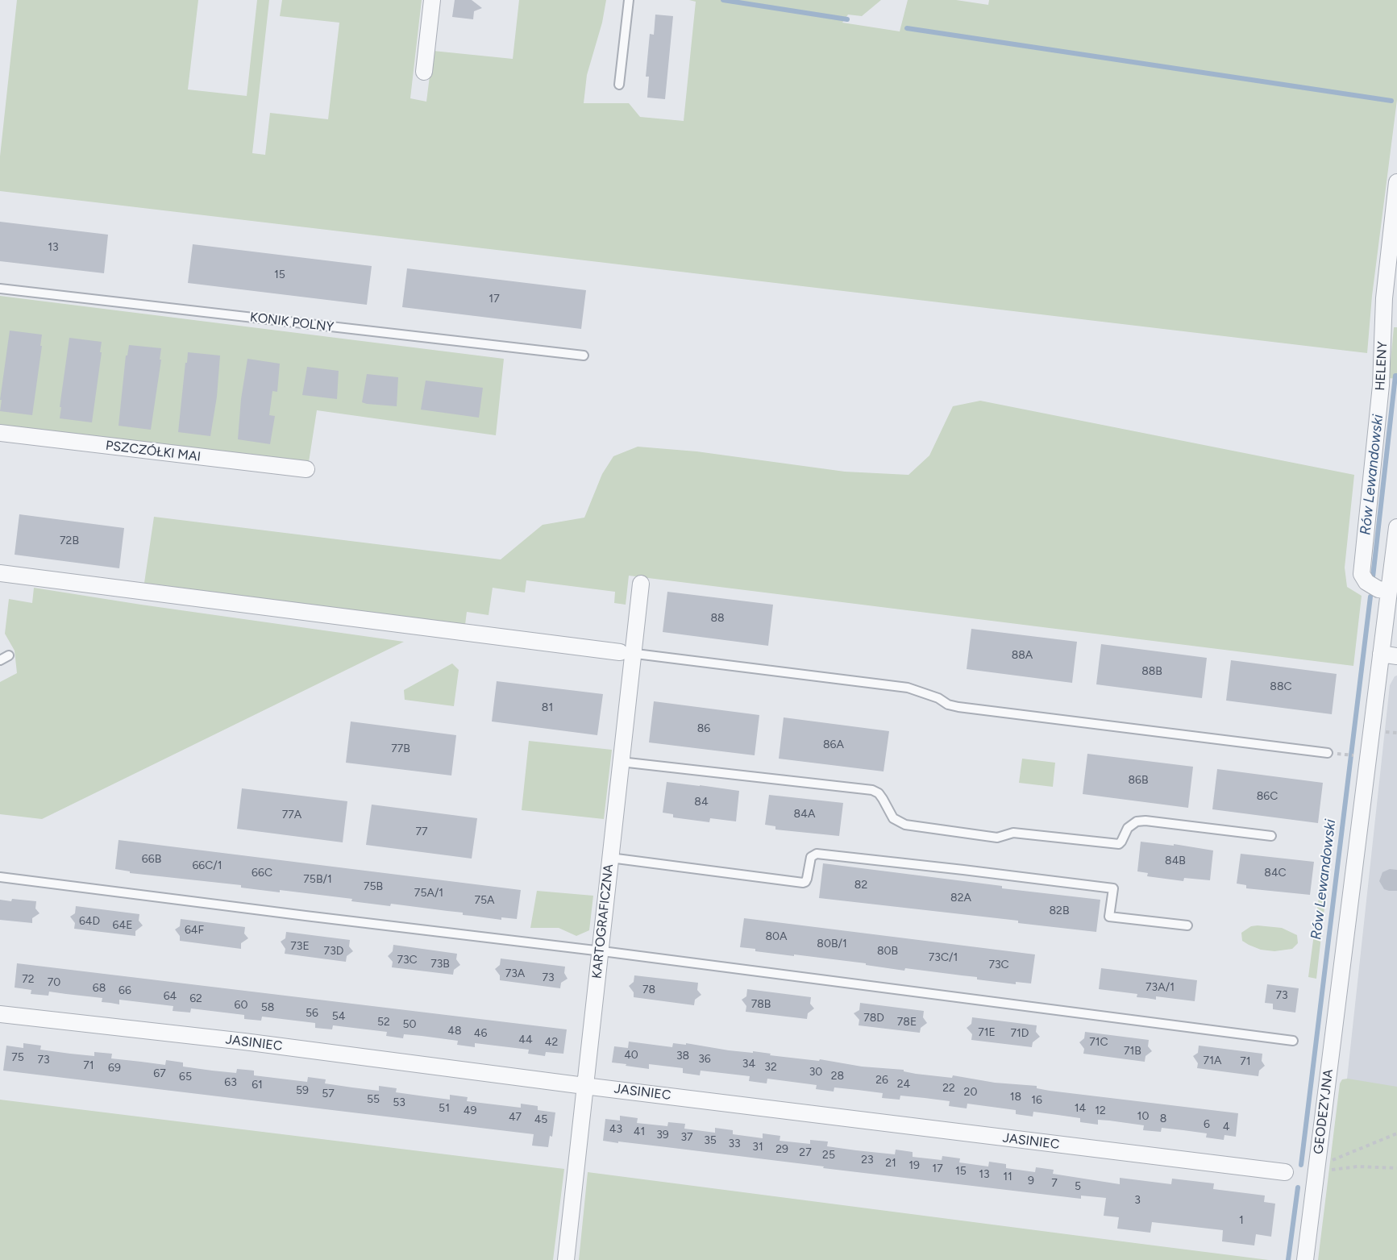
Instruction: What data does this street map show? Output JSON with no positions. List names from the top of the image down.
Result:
{
  "streets": {
    "street": [
      "HELENY",
      "PSZCZÓŁKI MAI",
      "KARTOGRAFICZNA",
      "JASINIEC",
      "GEODEZYJNA"
    ],
    "lane": ["KONIK POLNY"]
  },
  "crossings": [
    ["HELENY", "GEODEZYJNA"],
    ["KARTOGRAFICZNA", "JASINIEC"]
  ],
  "water": ["Rów Lewandowski"],
  "house_numbers": [
    "13",
    "15",
    "17",
    "72B",
    "88",
    "88A",
    "88B",
    "88C",
    "81",
    "86",
    "86A",
    "77B",
    "86B",
    "86C",
    "84",
    "84A",
    "77A",
    "77",
    "66B",
    "84B",
    "66C/1",
    "66C",
    "84C",
    "75B/1",
    "82",
    "75B",
    "75A/1",
    "82A",
    "75A",
    "82B",
    "64D",
    "64E",
    "64F",
    "80A",
    "80B/1",
    "73E",
    "73D",
    "80B",
    "73C/1",
    "73C",
    "73B",
    "73C",
    "73A",
    "73",
    "72",
    "70",
    "73A/1",
    "68",
    "78",
    "66",
    "73",
    "64",
    "62",
    "78B",
    "60",
    "58",
    "56",
    "54",
    "78D",
    "52",
    "78E",
    "50",
    "48",
    "71E",
    "46",
    "71D",
    "44",
    "42",
    "71C",
    "71B",
    "40",
    "38",
    "75",
    "36",
    "73",
    "71A",
    "71",
    "34",
    "71",
    "32",
    "69",
    "30",
    "67",
    "28",
    "65",
    "26",
    "63",
    "24",
    "61",
    "22",
    "59",
    "20",
    "57",
    "18",
    "55",
    "16",
    "53",
    "51",
    "14",
    "49",
    "12",
    "10",
    "47",
    "8",
    "45",
    "6",
    "4",
    "43",
    "41",
    "39",
    "37",
    "35",
    "33",
    "31",
    "29",
    "27",
    "25",
    "23",
    "21",
    "19",
    "17",
    "15",
    "13",
    "11",
    "9",
    "7",
    "5",
    "3",
    "1"
  ]
}
